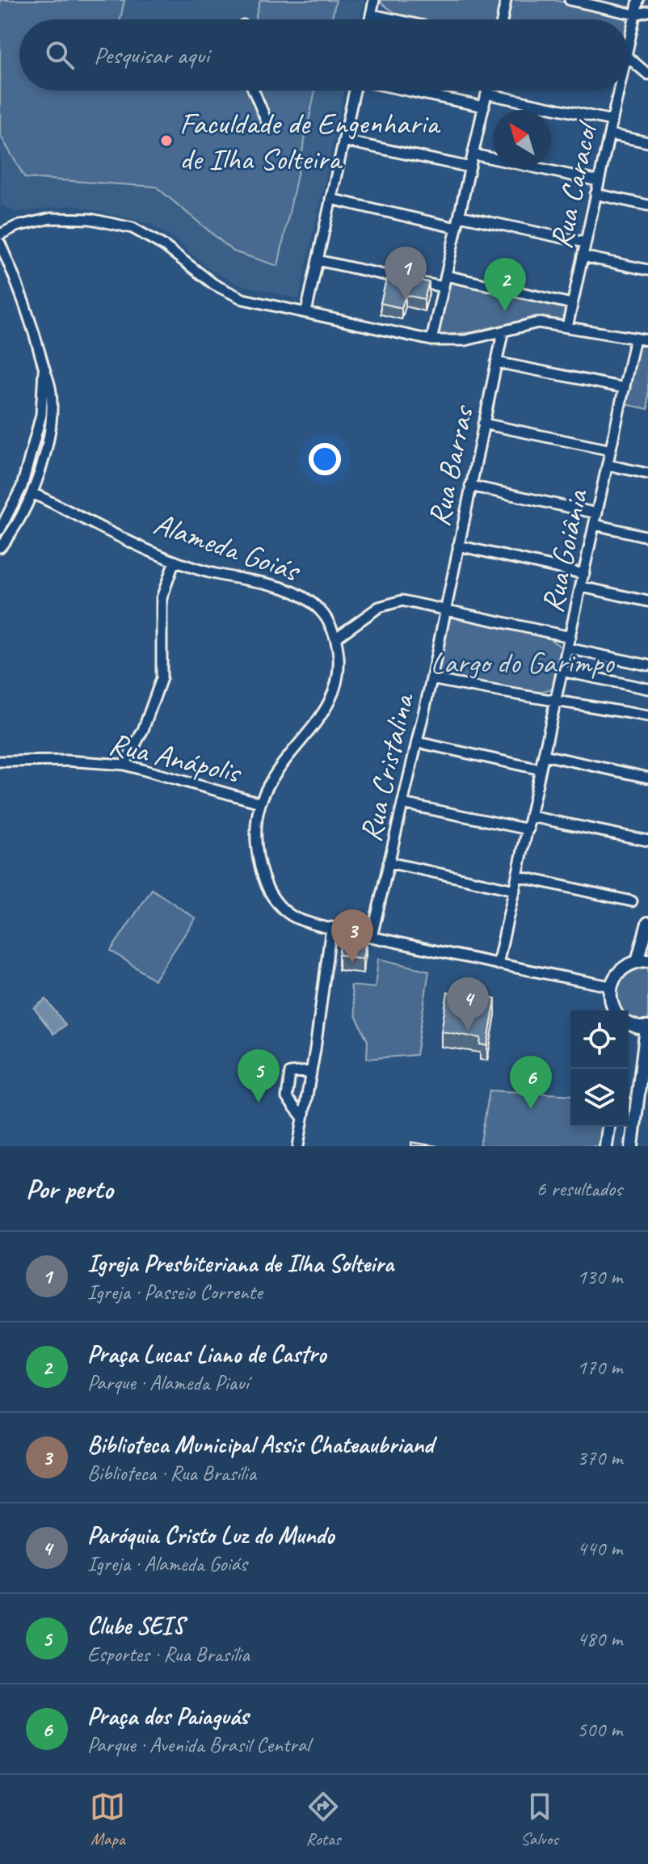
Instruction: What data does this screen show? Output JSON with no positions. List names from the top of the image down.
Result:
{
  "streets": {
    "street": [
      "Rua Caracol",
      "Rua Barras",
      "Alameda Goiás",
      "Rua Goiânia",
      "Rua Anápolis",
      "Rua Cristalina"
    ]
  },
  "crossings": [
    ["Rua Barras", "Rua Cristalina"],
    ["Alameda Goiás", "Rua Goiânia"],
    ["Alameda Goiás", "Rua Anápolis"],
    ["Alameda Goiás", "Rua Cristalina"]
  ],
  "parks": ["Largo do Garimpo"],
  "places": ["Faculdade de Engenharia de Ilha Solteira"],
  "north": "top left",
  "page": {
    "search": "Pesquisar aqui",
    "pins": [
      "1",
      "2",
      "3",
      "4",
      "5",
      "6"
    ],
    "heading": ["Por perto", "6 resultados"],
    "list": [
      {
        "mark": "1",
        "name": "Igreja Presbiteriana de Ilha Solteira",
        "note": "Igreja · Passeio Corrente",
        "value": "130 m"
      },
      {
        "mark": "2",
        "name": "Praça Lucas Liano de Castro",
        "note": "Parque · Alameda Piauí",
        "value": "170 m"
      },
      {
        "mark": "3",
        "name": "Biblioteca Municipal Assis Chateaubriand",
        "note": "Biblioteca · Rua Brasília",
        "value": "370 m"
      },
      {
        "mark": "4",
        "name": "Paróquia Cristo Luz do Mundo",
        "note": "Igreja · Alameda Goiás",
        "value": "440 m"
      },
      {
        "mark": "5",
        "name": "Clube SEIS",
        "note": "Esportes · Rua Brasília",
        "value": "480 m"
      },
      {
        "mark": "6",
        "name": "Praça dos Paiaguás",
        "note": "Parque · Avenida Brasil Central",
        "value": "500 m"
      }
    ],
    "nav": ["Mapa", "Rotas", "Salvos"]
  }
}
